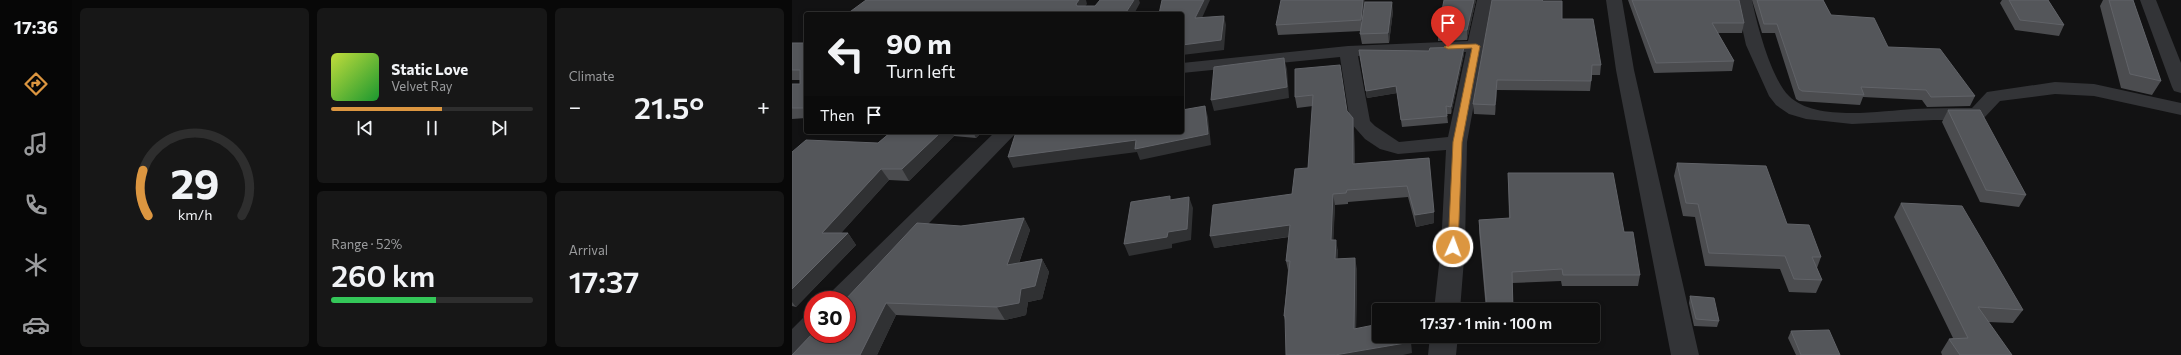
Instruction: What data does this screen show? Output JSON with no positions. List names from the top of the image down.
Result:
{
  "page": {
    "tabs": "17:36",
    "tile": [
      "Climate",
      ["Range · 52%", "260 km"],
      ["Arrival", "17:37"]
    ],
    "turn": ["90 m", "Turn left"],
    "song": ["Static Love", "Velvet Ray"],
    "heat": ["−", "21.5°", "+"],
    "then": "Then",
    "limit": "30",
    "trip": "17:37 · 1 min · 100 m",
    "gauge": ["29", "km/h"]
  }
}
